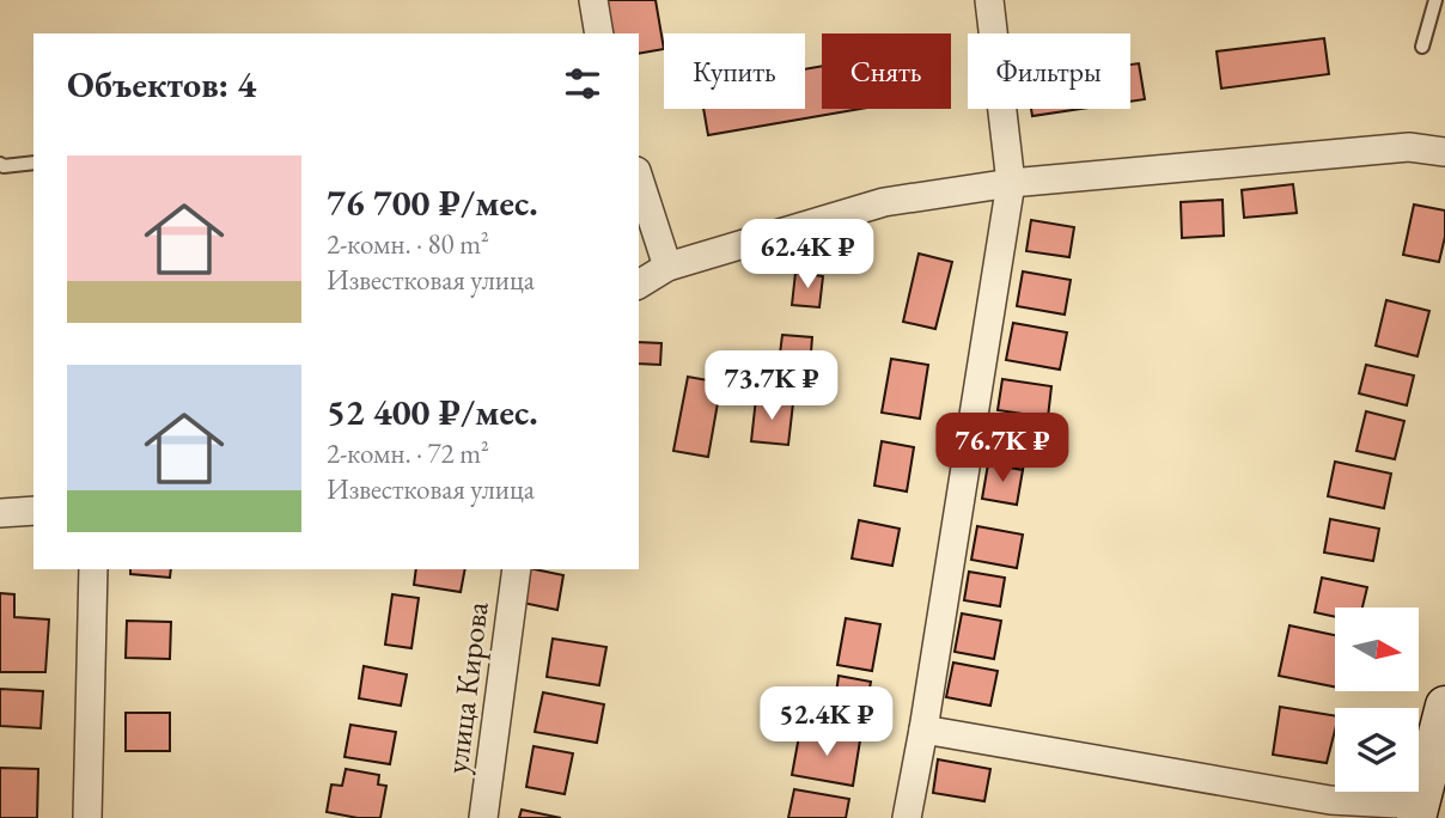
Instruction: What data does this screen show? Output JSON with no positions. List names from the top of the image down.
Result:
{
  "streets": {
    "street": ["улица Кирова"]
  },
  "north": "right",
  "page": {
    "chip": ["Купить", "Снять", "Фильтры"],
    "heading": "Объектов: 4",
    "list": [
      {
        "name": "76 700 ₽/мес.",
        "note": "2-комн. · 80 m² · Известковая улица"
      },
      {
        "name": "52 400 ₽/мес.",
        "note": "2-комн. · 72 m² · Известковая улица"
      }
    ],
    "price": [
      "62.4K ₽",
      "73.7K ₽",
      "76.7K ₽",
      "52.4K ₽"
    ]
  }
}
